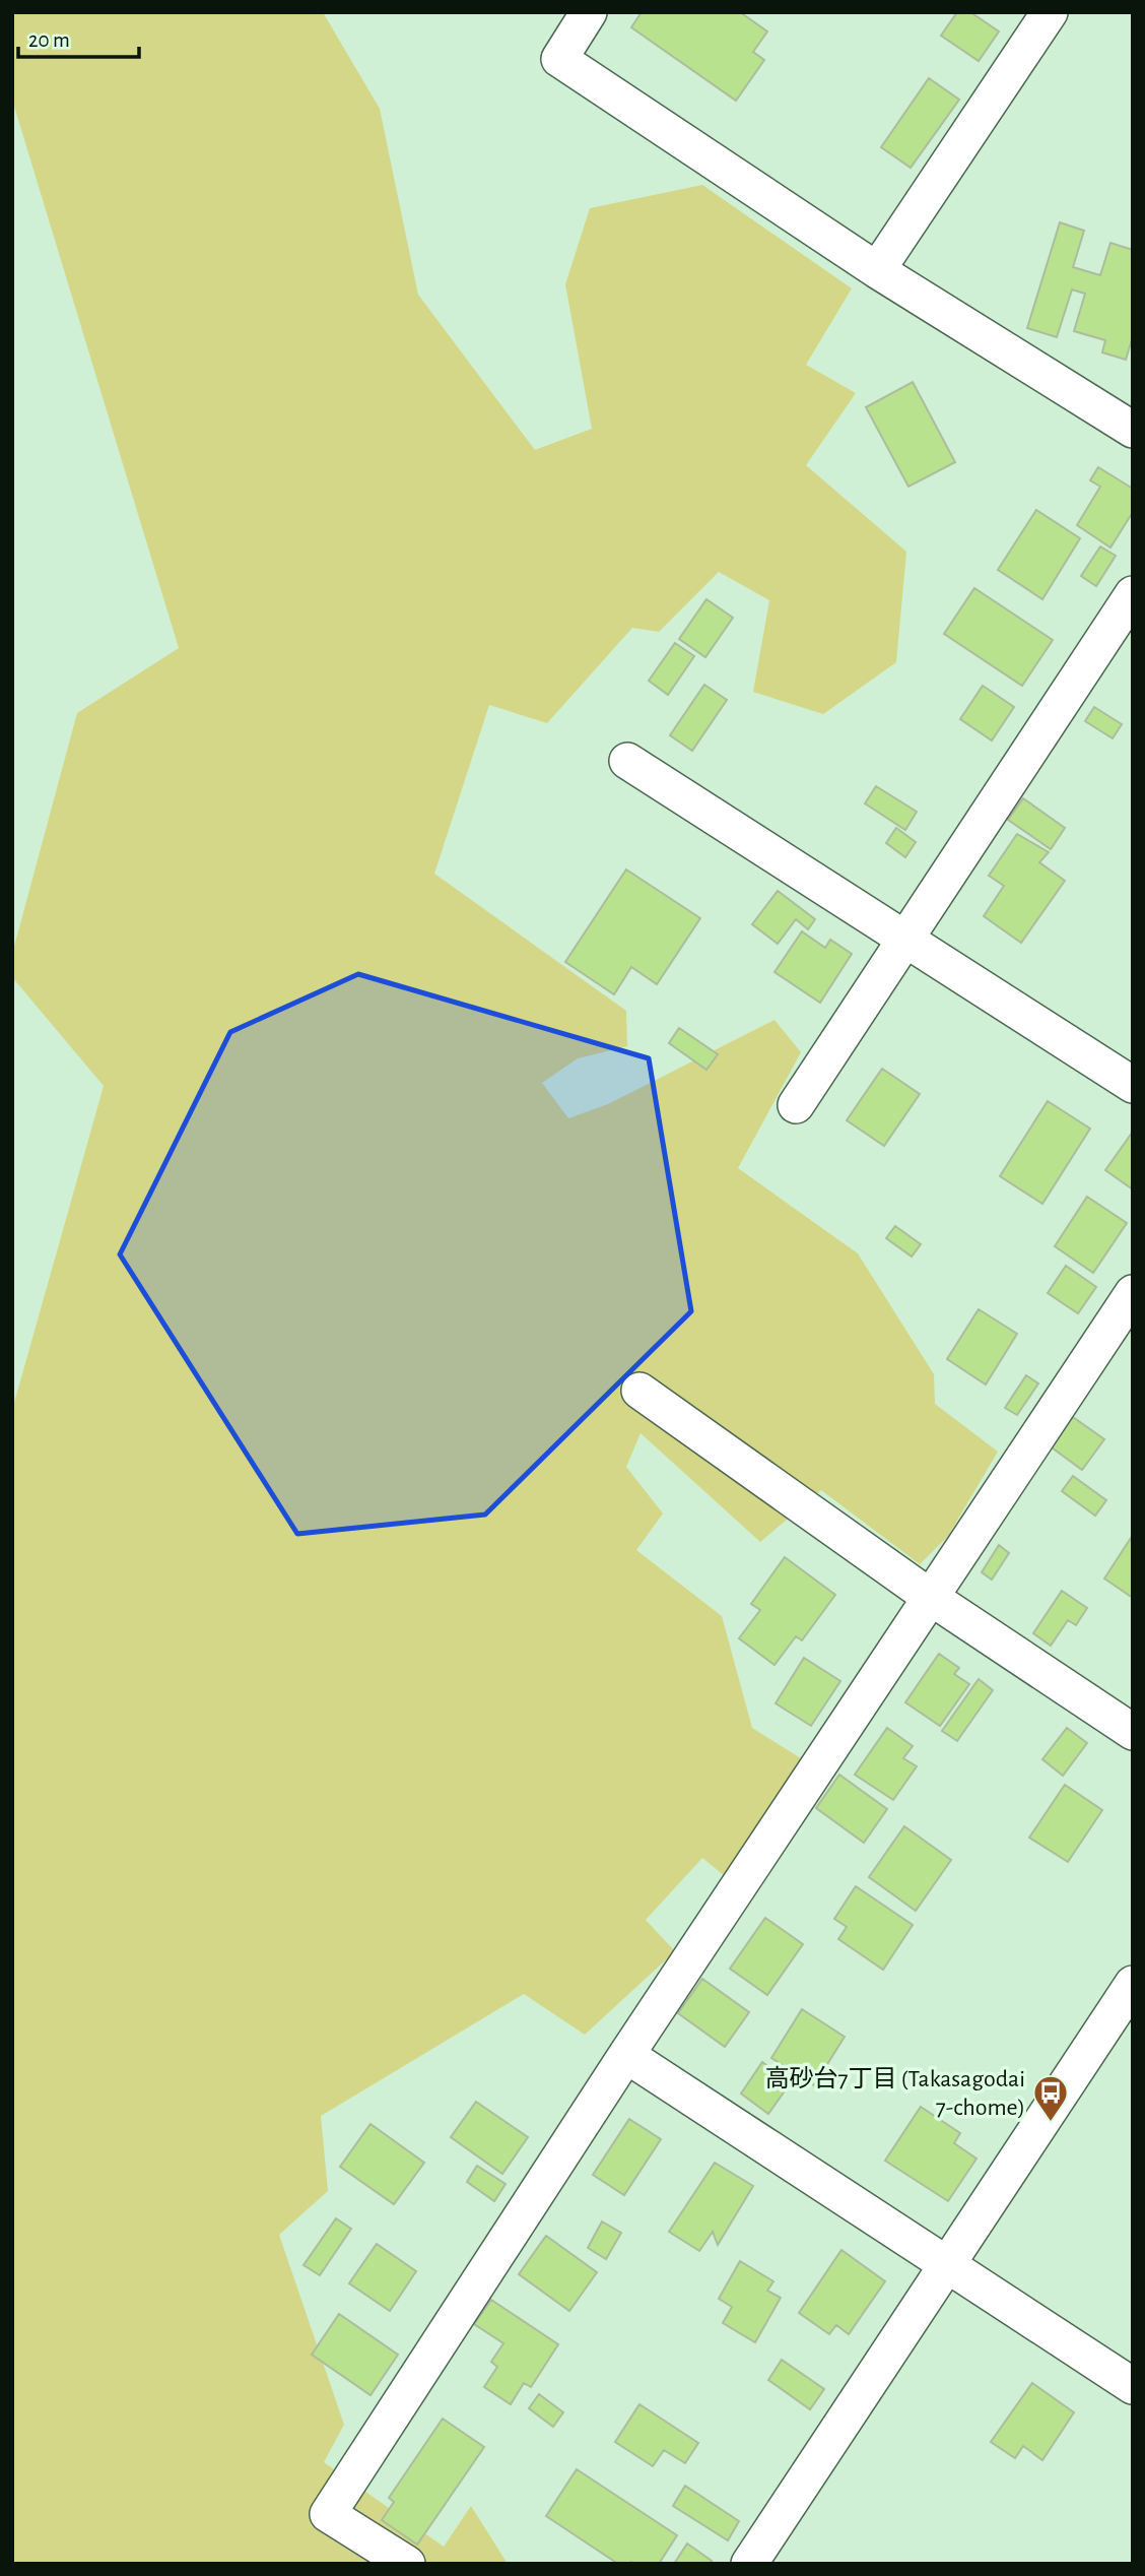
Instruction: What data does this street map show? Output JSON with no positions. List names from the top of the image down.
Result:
{
  "places": {
    "bus stop": ["高砂台7丁目 (Takasagodai 7-chome)"]
  },
  "scale_bar": "20 m"
}
